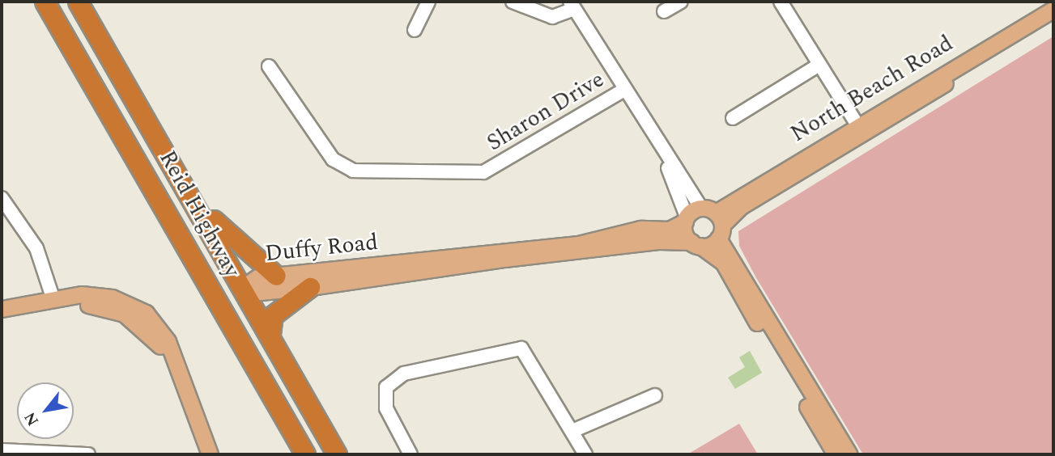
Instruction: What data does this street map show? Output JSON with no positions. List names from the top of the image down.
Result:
{
  "streets": {
    "highway": ["Reid Highway"],
    "main road": ["North Beach Road", "Duffy Road"],
    "street": ["Sharon Drive"]
  },
  "crossings": [
    ["North Beach Road", "Duffy Road"],
    ["Reid Highway", "Duffy Road"]
  ],
  "north": "bottom left"
}
